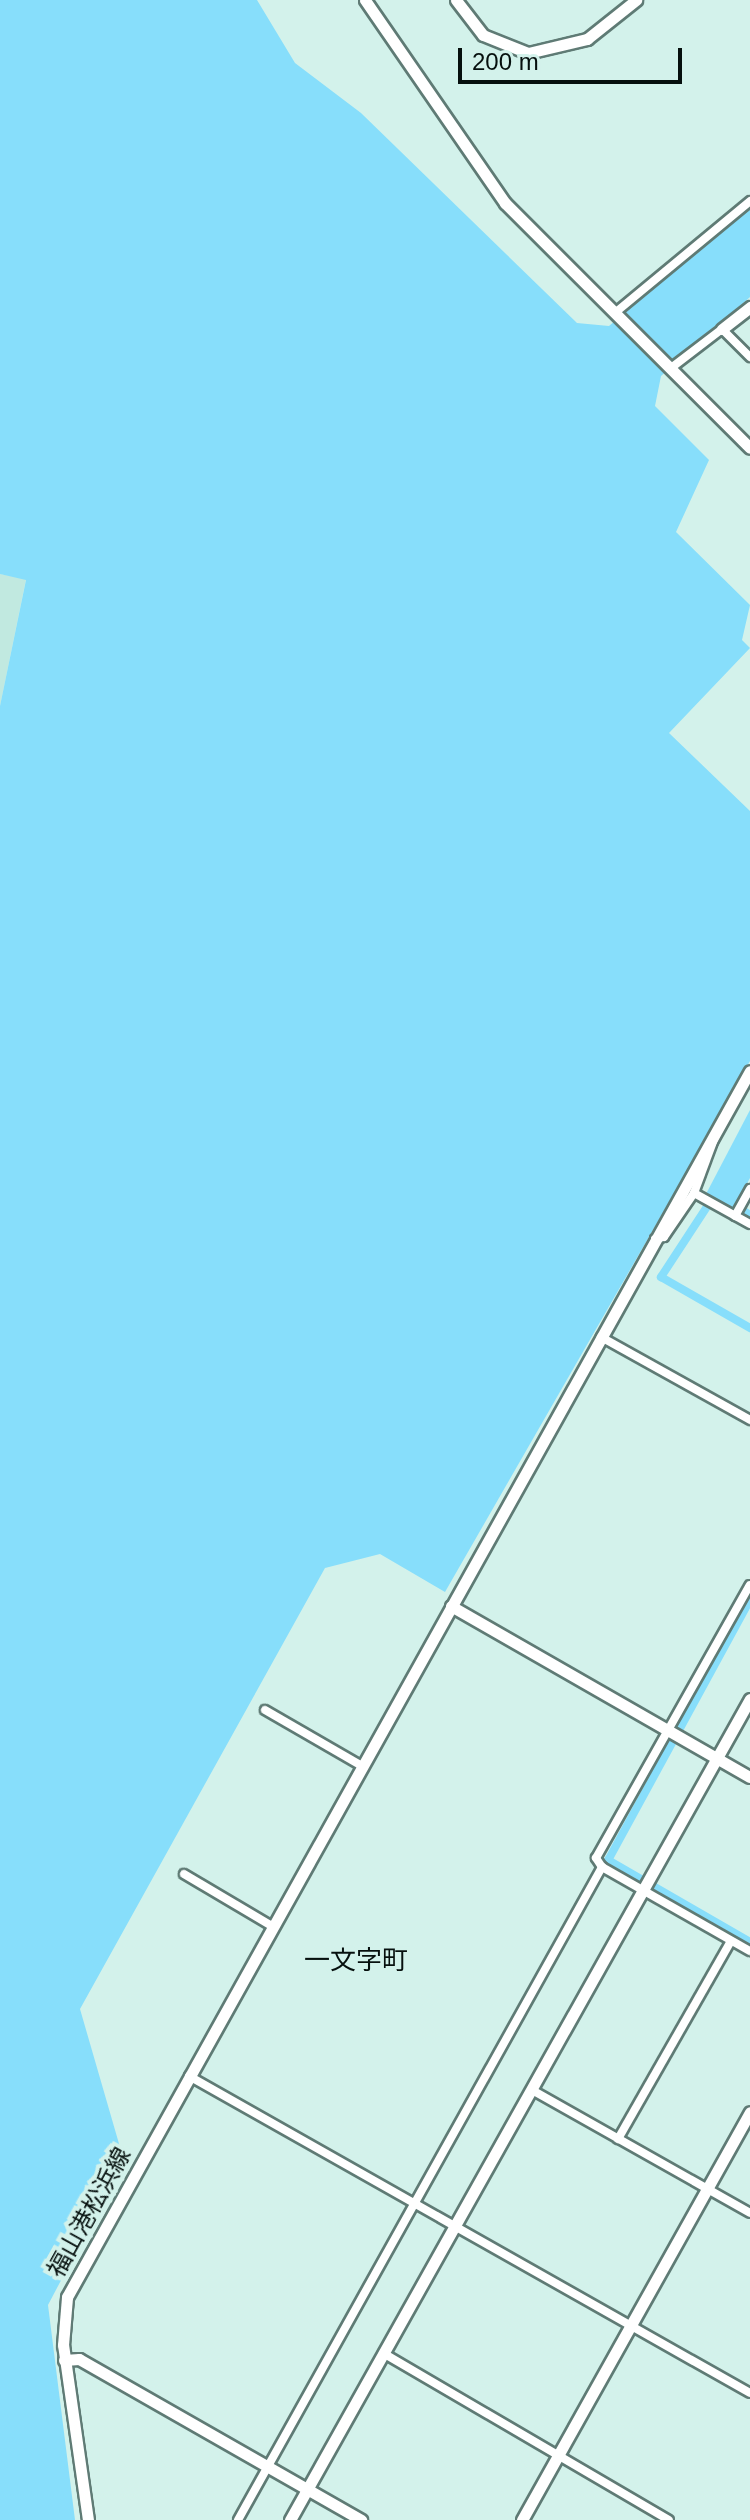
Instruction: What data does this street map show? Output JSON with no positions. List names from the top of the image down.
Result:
{
  "streets": {
    "street": ["福山港松浜線"]
  },
  "districts": ["一文字町"],
  "scale_bar": "200 m"
}
